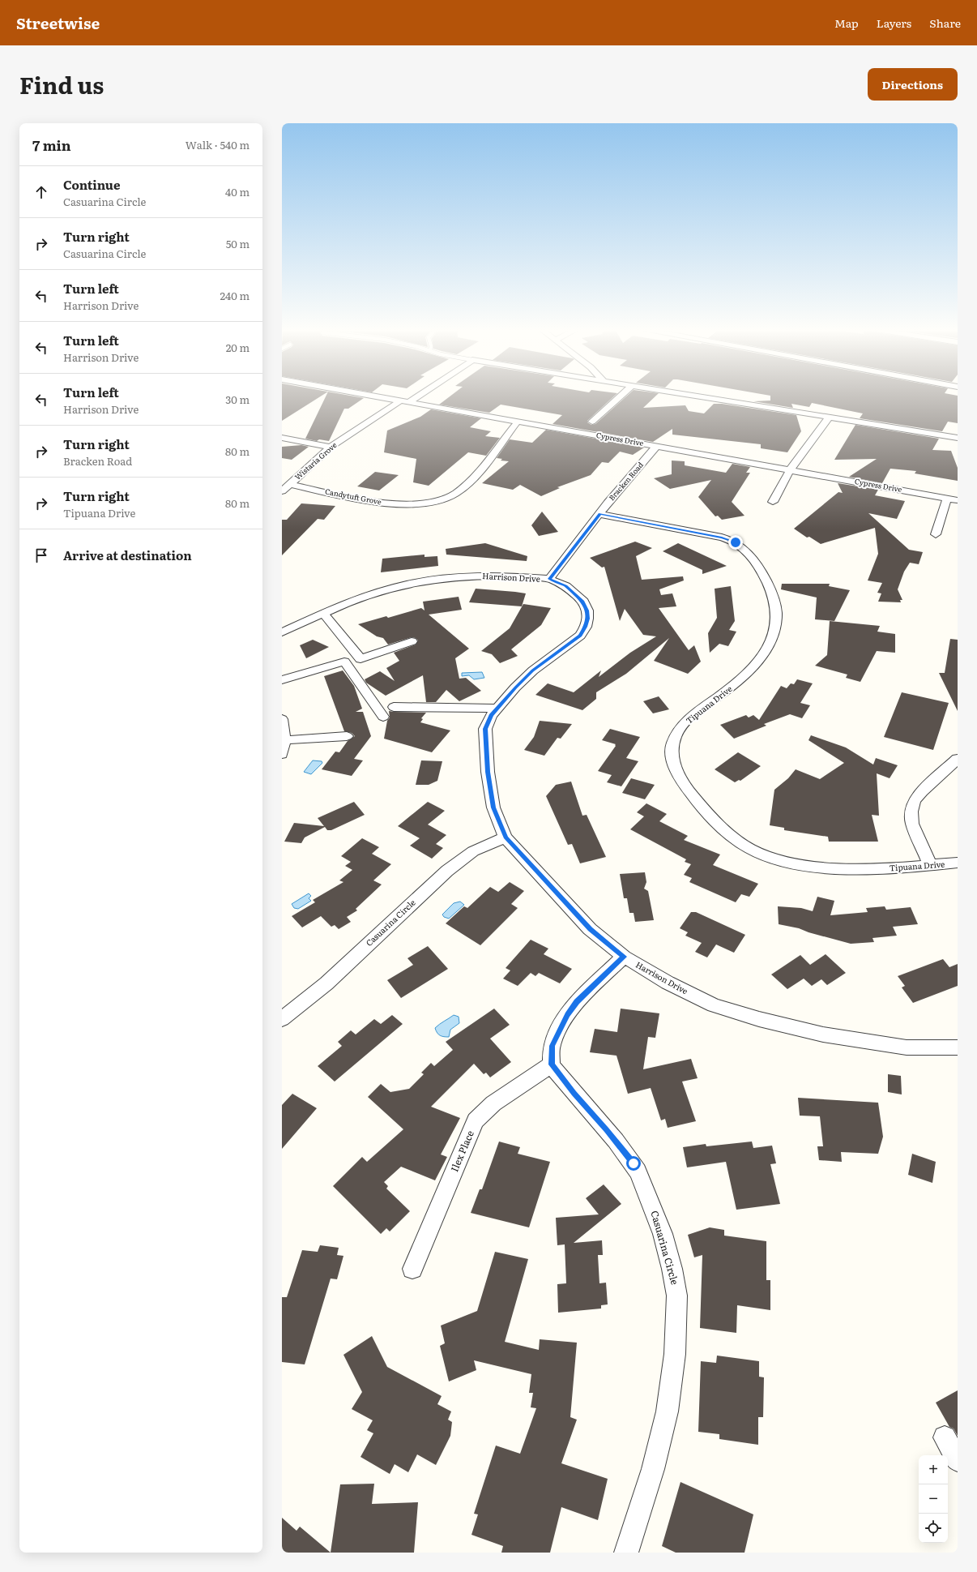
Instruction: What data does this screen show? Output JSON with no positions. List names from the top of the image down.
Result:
{
  "streets": {
    "street": [
      "Cypress Drive",
      "Wistaria Grove",
      "Bracken Road",
      "Candytuft Grove",
      "Harrison Drive",
      "Tipuana Drive",
      "Casuarina Circle",
      "Ilex Place"
    ]
  },
  "crossings": [
    ["Cypress Drive", "Wistaria Grove"],
    ["Cypress Drive", "Bracken Road"],
    ["Cypress Drive", "Candytuft Grove"],
    ["Wistaria Grove", "Candytuft Grove"],
    ["Bracken Road", "Harrison Drive"],
    ["Bracken Road", "Tipuana Drive"],
    ["Harrison Drive", "Casuarina Circle"],
    ["Casuarina Circle", "Ilex Place"]
  ],
  "page": {
    "header": "Streetwise",
    "nav": ["Map", "Layers", "Share"],
    "title": "Find us",
    "buttons": "Directions",
    "heading": ["7 min", "Walk · 540 m"],
    "list": [
      ["Continue", "Casuarina Circle", "40 m"],
      ["Turn right", "Casuarina Circle", "50 m"],
      ["Turn left", "Harrison Drive", "240 m"],
      ["Turn left", "Harrison Drive", "20 m"],
      ["Turn left", "Harrison Drive", "30 m"],
      ["Turn right", "Bracken Road", "80 m"],
      ["Turn right", "Tipuana Drive", "80 m"],
      "Arrive at destination"
    ],
    "map_buttons": ["+", "−"]
  }
}
